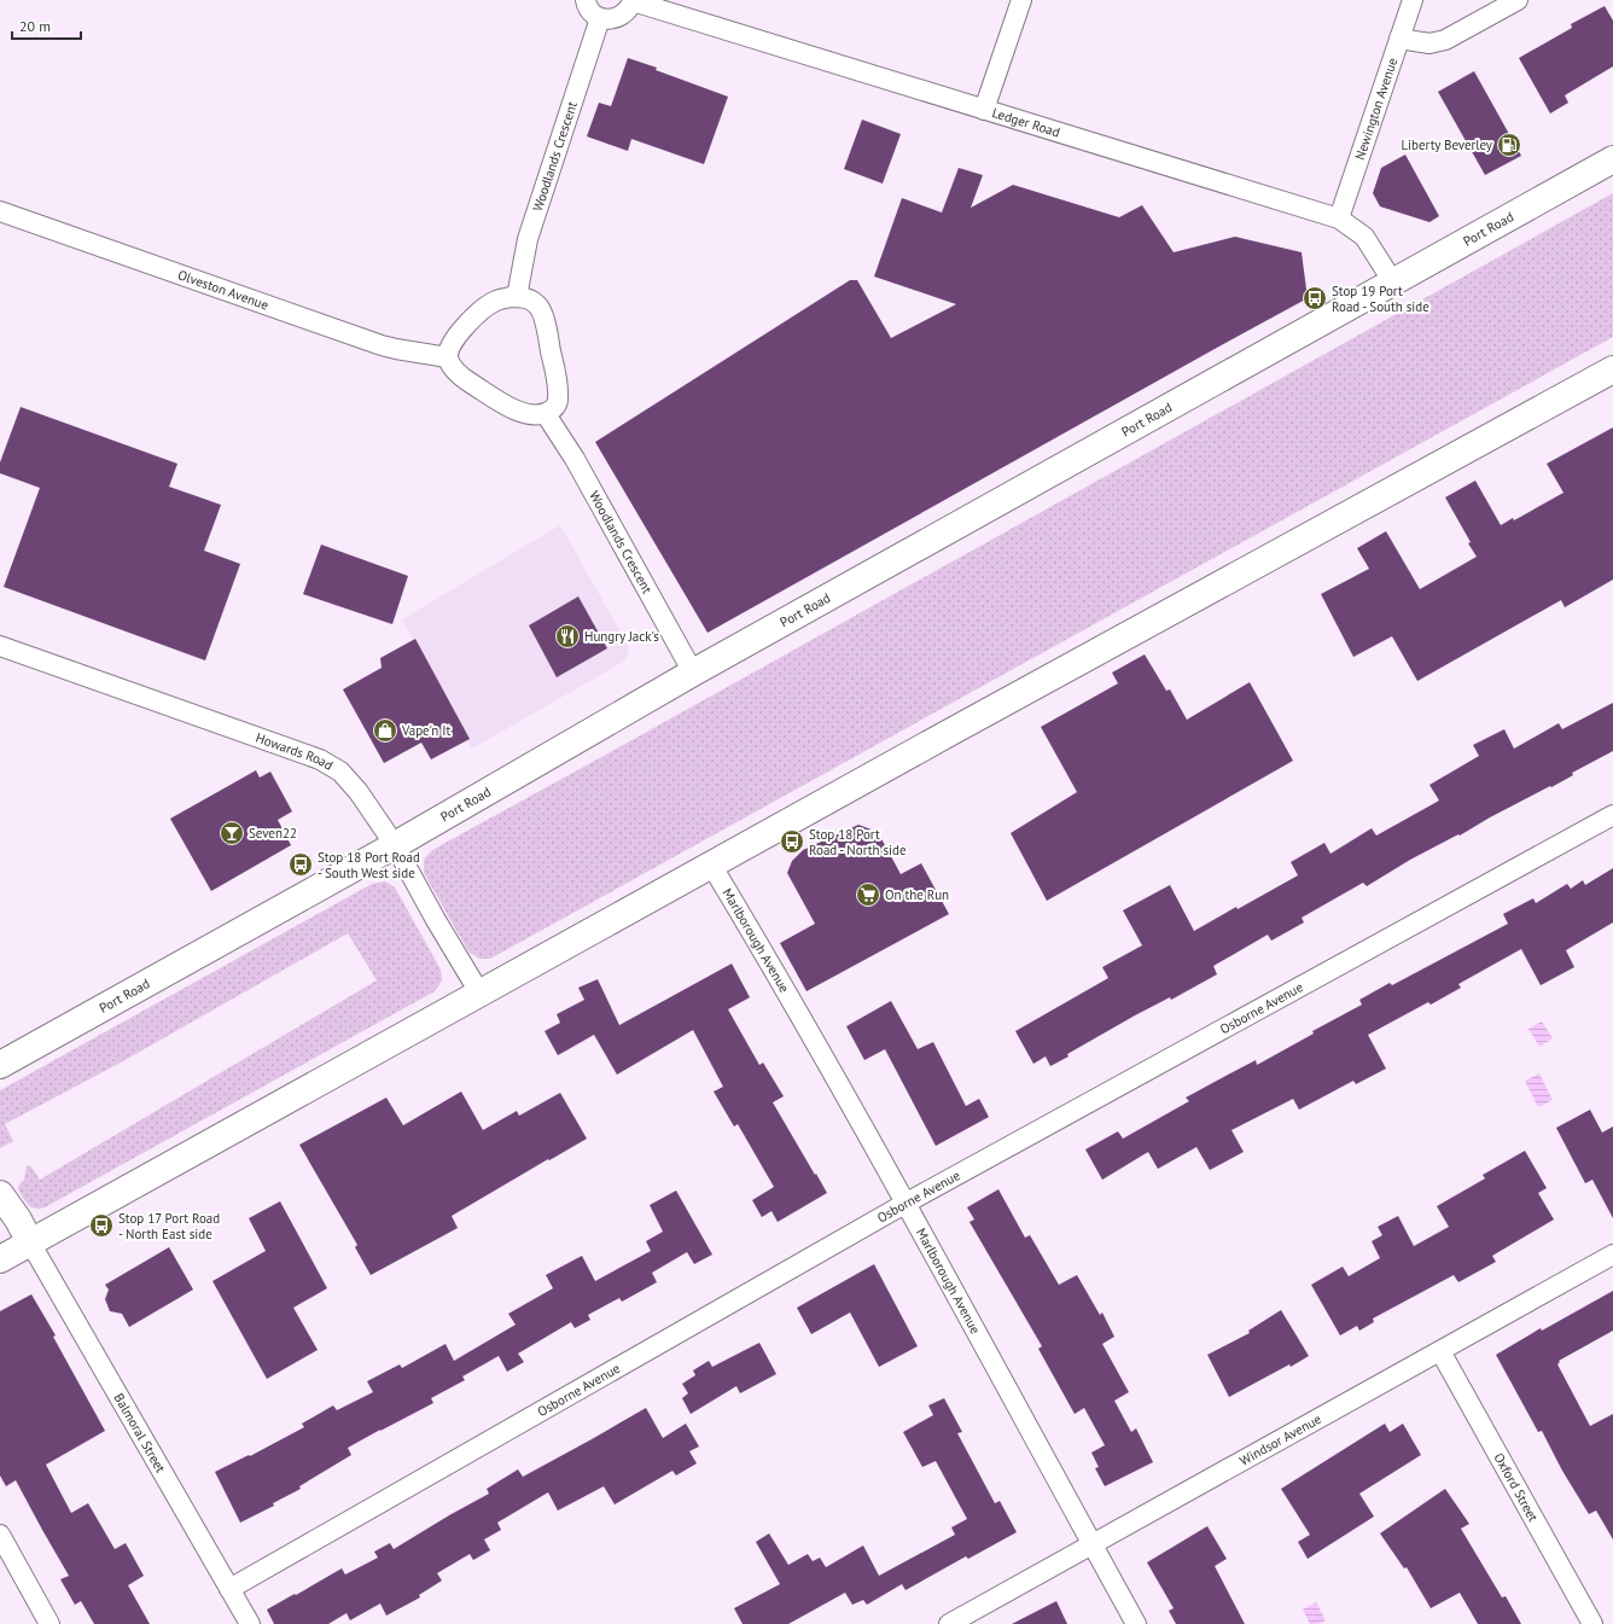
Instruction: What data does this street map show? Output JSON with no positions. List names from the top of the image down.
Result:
{
  "streets": {
    "highway": ["Port Road"],
    "street": [
      "Newington Avenue",
      "Ledger Road",
      "Woodlands Crescent",
      "Olveston Avenue",
      "Howards Road",
      "Marlborough Avenue",
      "Osborne Avenue",
      "Balmoral Street",
      "Windsor Avenue",
      "Oxford Street"
    ]
  },
  "crossings": [
    ["Newington Avenue", "Ledger Road"],
    ["Ledger Road", "Port Road"],
    ["Woodlands Crescent", "Port Road"],
    ["Woodlands Crescent", "Olveston Avenue"],
    ["Port Road", "Howards Road"],
    ["Marlborough Avenue", "Osborne Avenue"],
    ["Marlborough Avenue", "Windsor Avenue"],
    ["Osborne Avenue", "Balmoral Street"],
    ["Windsor Avenue", "Oxford Street"]
  ],
  "places": {
    "fuel station": ["Liberty Beverley"],
    "bus stop": [
      "Stop 19 Port Road - South side",
      "Stop 18 Port Road - North side",
      "Stop 18 Port Road - South West side",
      "Stop 17 Port Road - North East side"
    ],
    "restaurant": ["Hungry Jack's"],
    "shop": ["Vape'n It"],
    "bar": ["Seven22"],
    "supermarket": ["On the Run"]
  },
  "scale_bar": "20 m"
}
